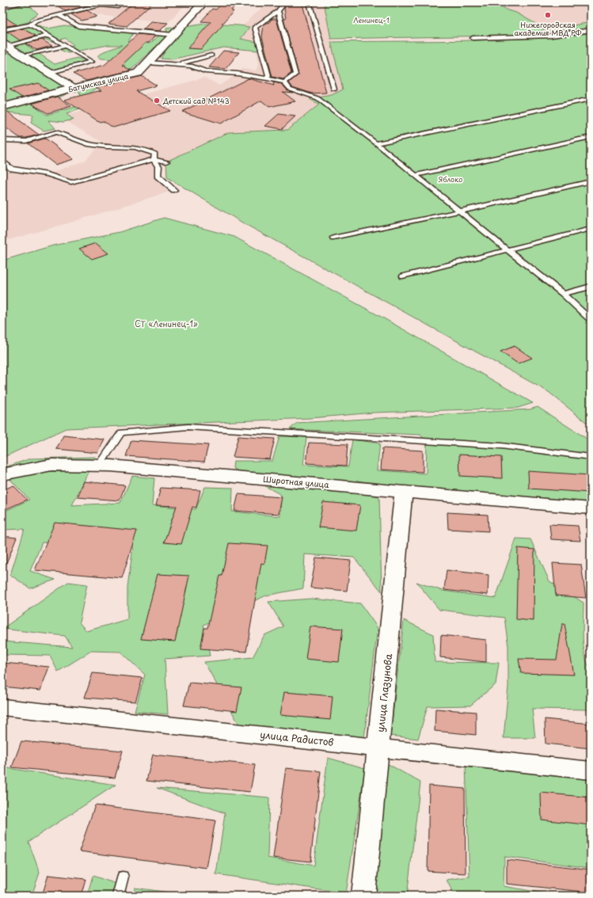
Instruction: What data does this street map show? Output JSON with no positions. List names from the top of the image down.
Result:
{
  "streets": {
    "street": [
      "Батумская улица",
      "Широтная улица",
      "улица Глазунова",
      "улица Радистов"
    ]
  },
  "crossings": [
    ["Широтная улица", "улица Глазунова"],
    ["улица Глазунова", "улица Радистов"]
  ],
  "parks": ["Ленинец-1", "Яблоко", "СТ «Ленинец-1»"],
  "places": ["Нижегородская академия МВД РФ", "Детский сад №143"]
}
